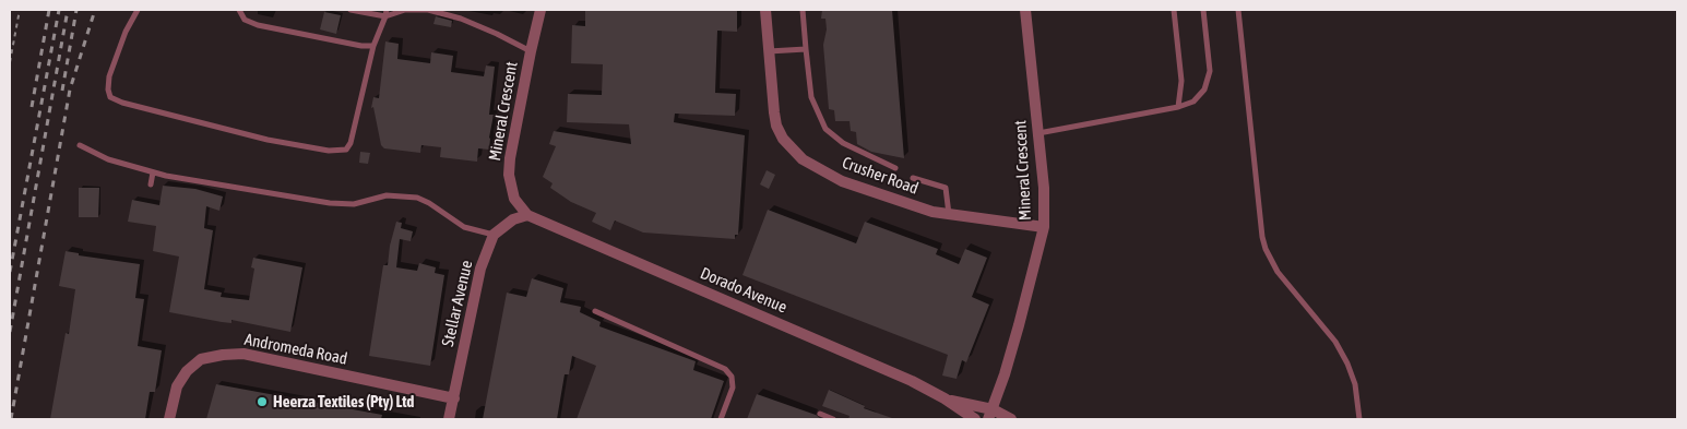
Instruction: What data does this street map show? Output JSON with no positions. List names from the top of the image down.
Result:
{
  "streets": {
    "street": [
      "Mineral Crescent",
      "Crusher Road",
      "Dorado Avenue",
      "Stellar Avenue",
      "Andromeda Road"
    ]
  },
  "crossings": [
    ["Mineral Crescent", "Crusher Road"],
    ["Mineral Crescent", "Dorado Avenue"],
    ["Stellar Avenue", "Andromeda Road"]
  ],
  "places": ["Heerza Textiles (Pty) Ltd"]
}
